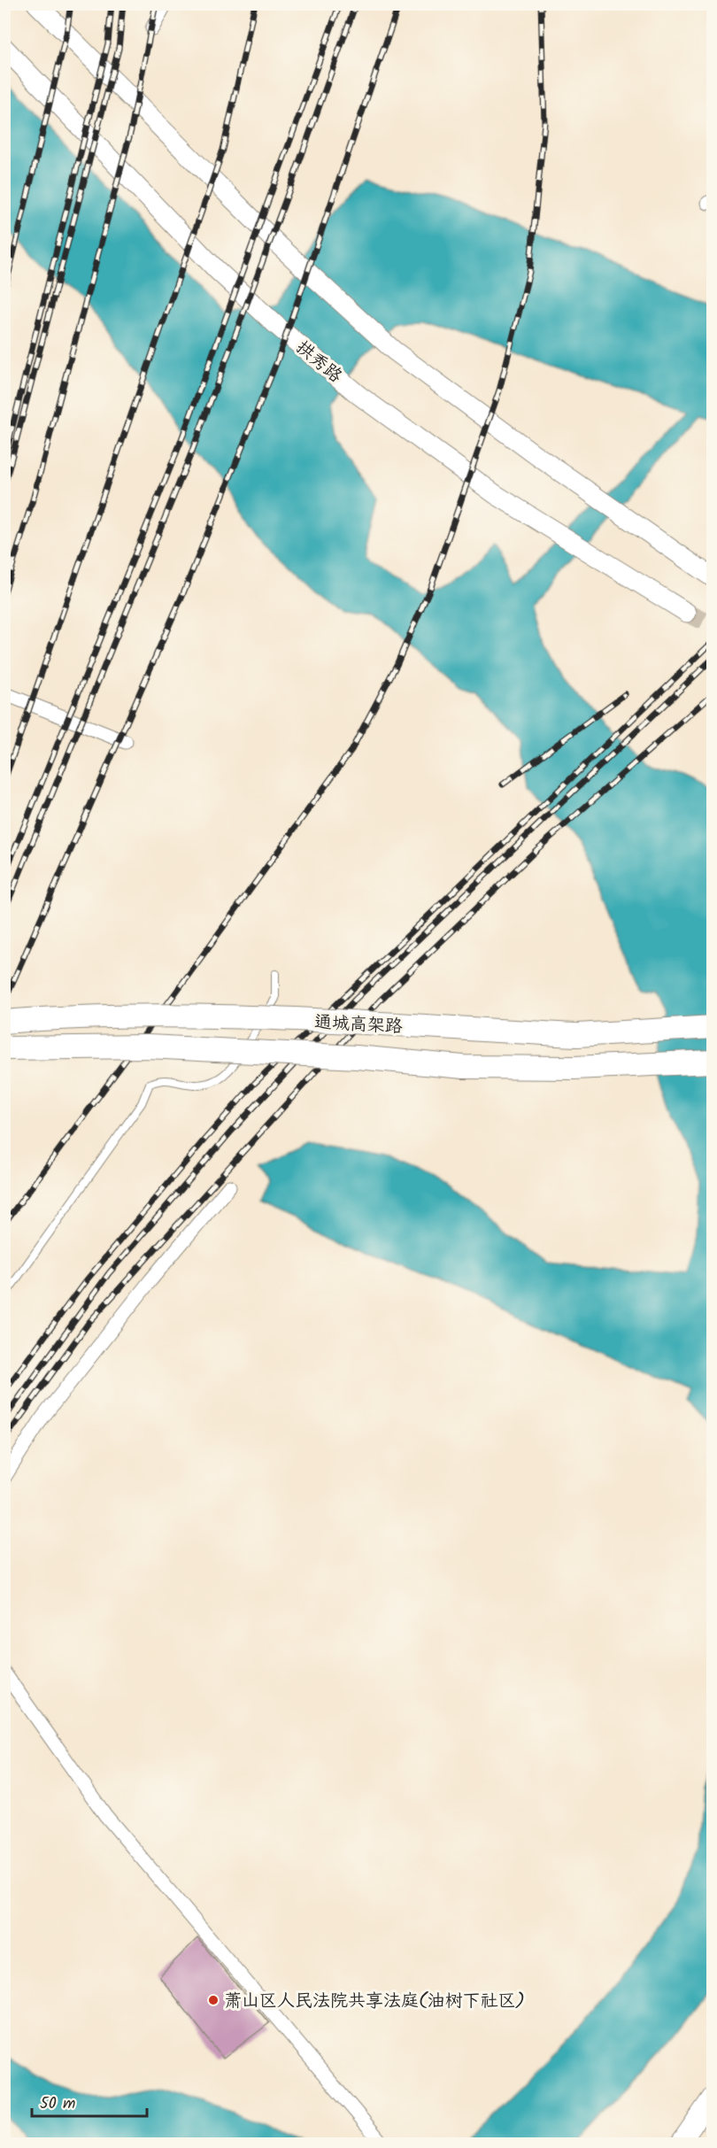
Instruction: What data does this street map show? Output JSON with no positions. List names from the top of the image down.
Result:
{
  "streets": {
    "highway": ["通城高架路"],
    "main road": ["拱秀路"]
  },
  "places": ["萧山区人民法院共享法庭(油树下社区)"],
  "scale_bar": "50 m"
}
